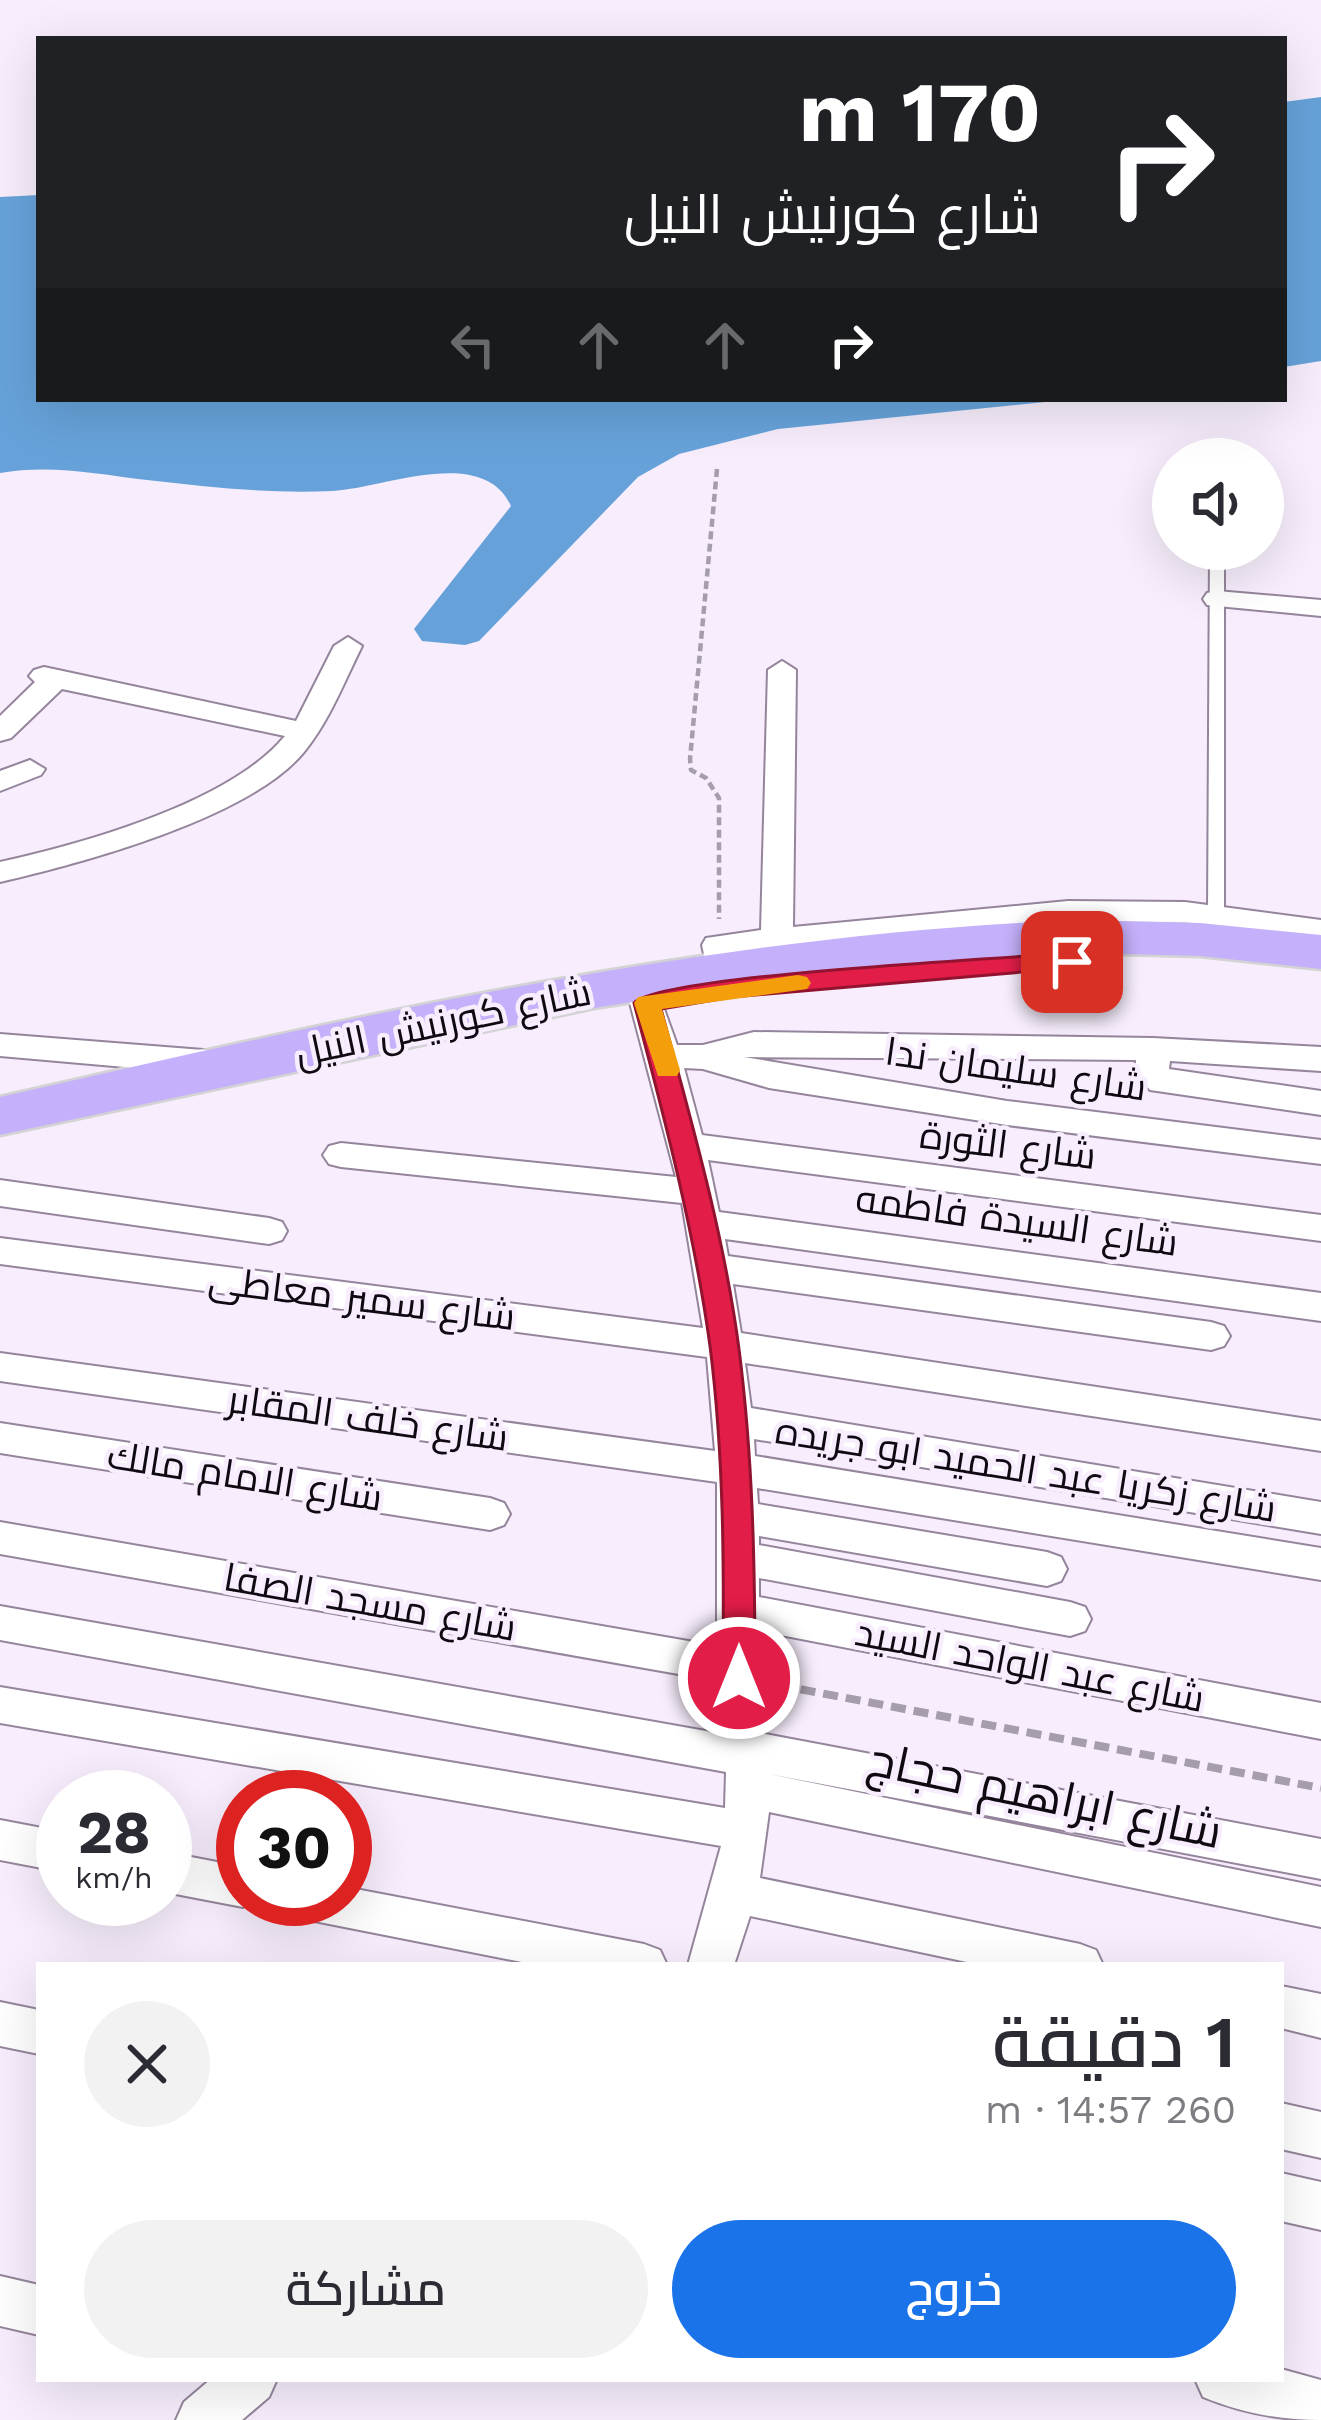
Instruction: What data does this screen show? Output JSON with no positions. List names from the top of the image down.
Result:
{
  "streets": {
    "main road": ["شارع كورنيش النيل"],
    "street": [
      "شارع سليمان ندا",
      "شارع الثورة",
      "شارع السيدة فاطمه",
      "شارع سمير معاطى",
      "شارع خلف المقابر",
      "شارع زكريا عبد الحميد ابو جريده",
      "شارع الامام مالك",
      "شارع مسجد الصفا",
      "شارع عبد الواحد السيد",
      "شارع ابراهيم حجاج"
    ]
  },
  "page": {
    "turn": ["170 m", "شارع كورنيش النيل"],
    "speed": "28 km/h",
    "limit": "30",
    "heading": ["1 دقيقة", "260 m · 14:57"],
    "buttons": ["خروج", "مشاركة"]
  }
}
